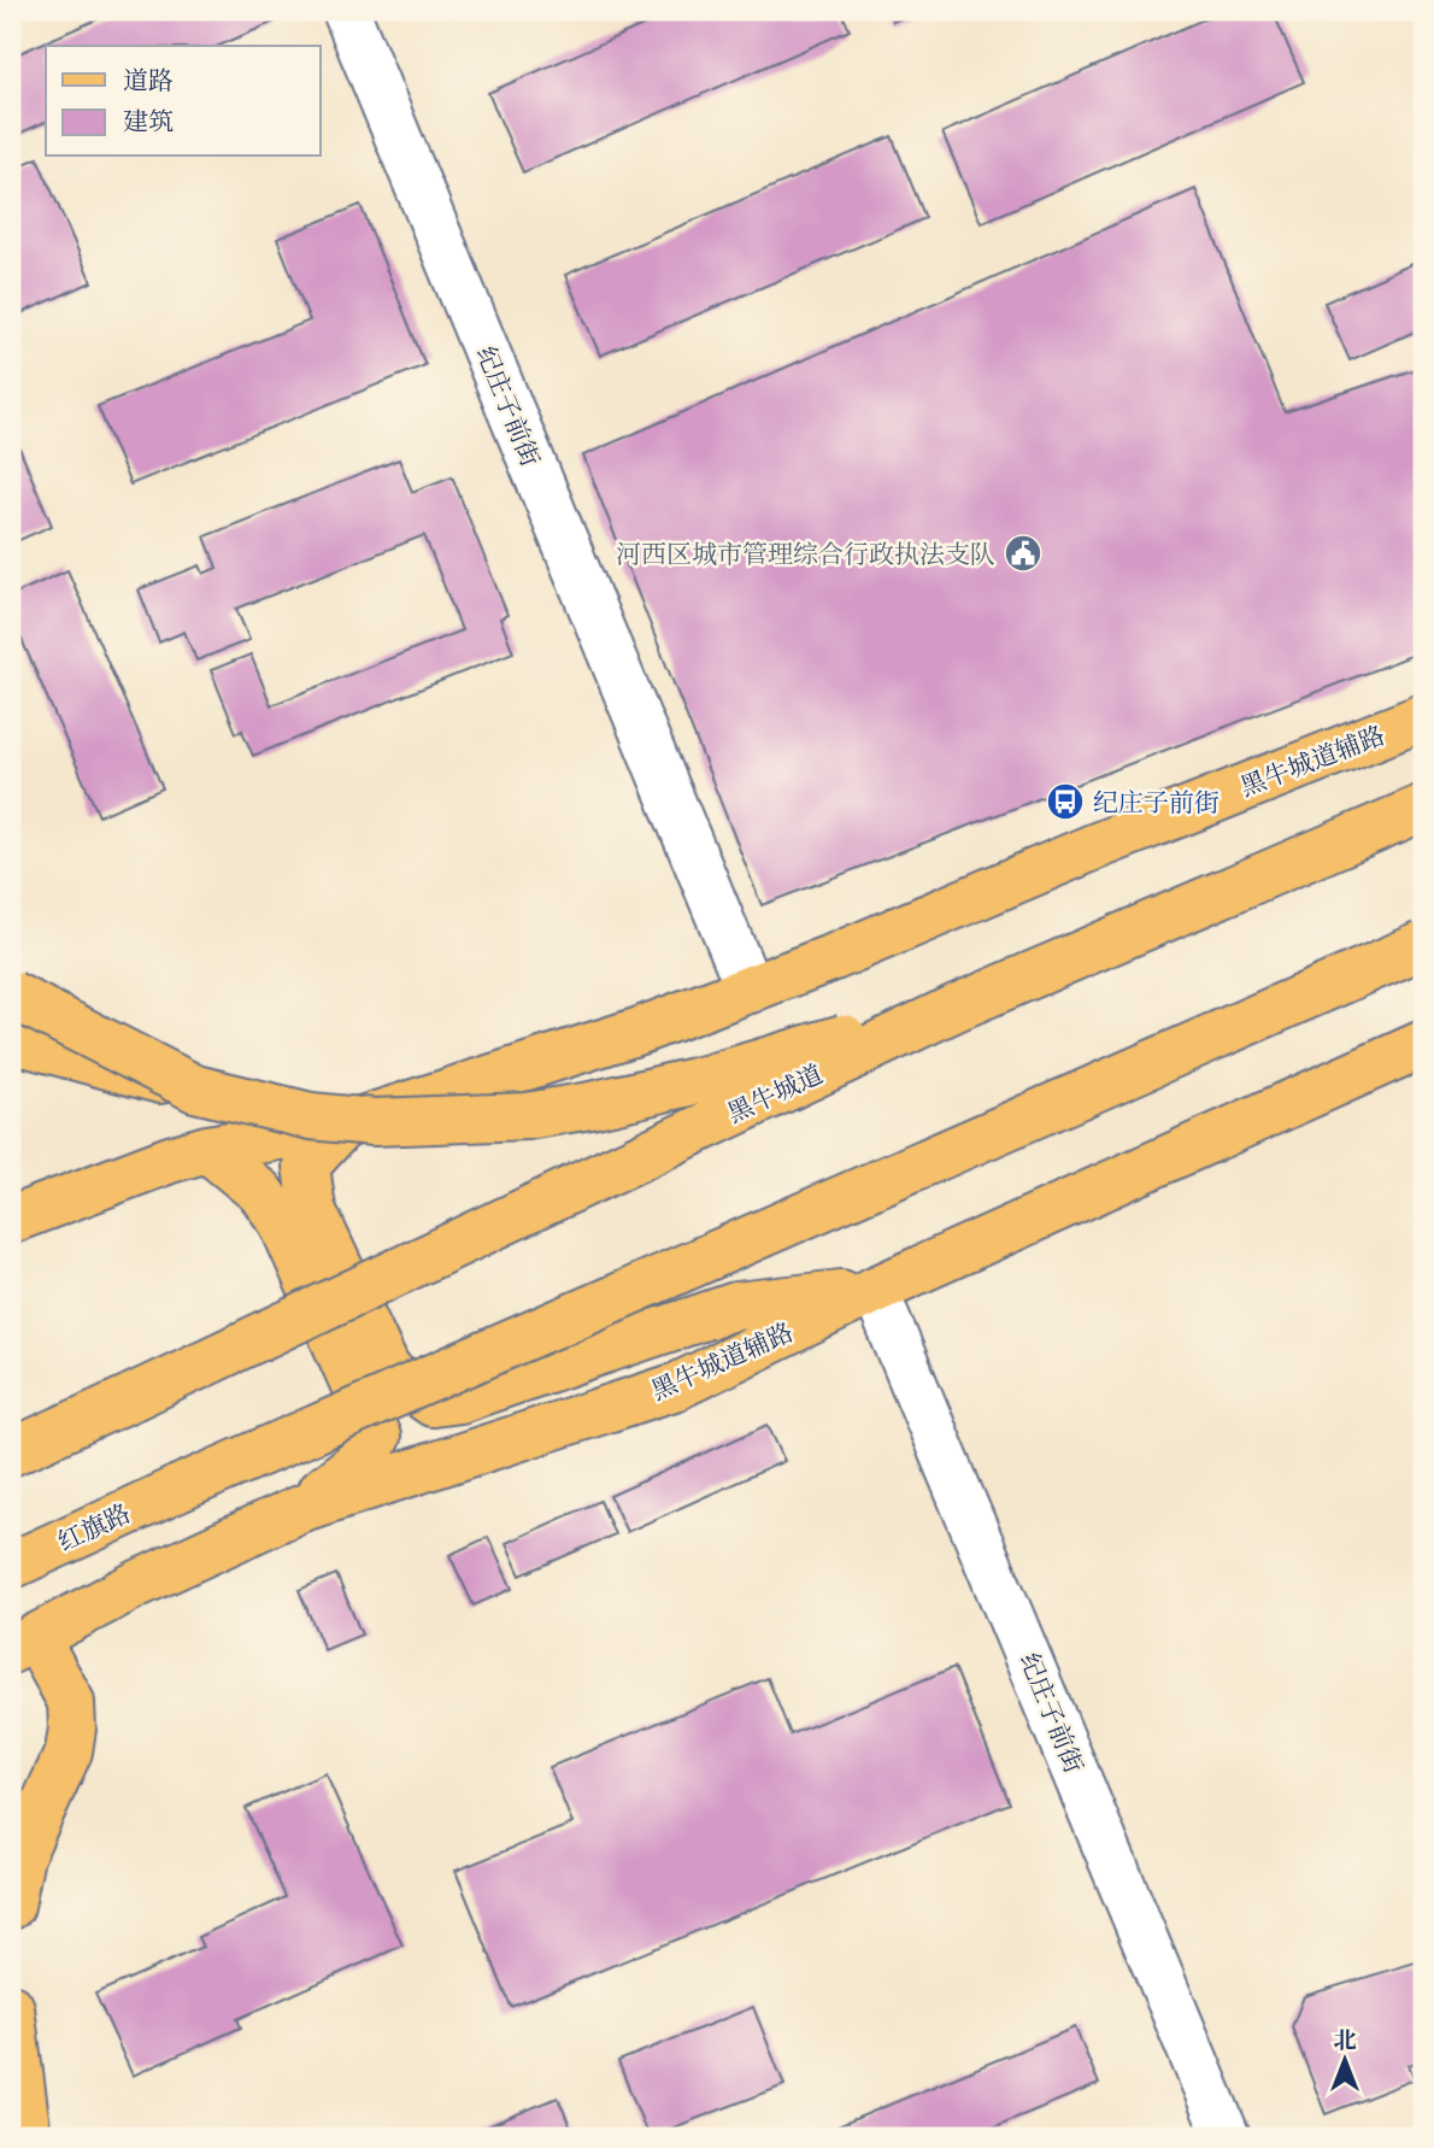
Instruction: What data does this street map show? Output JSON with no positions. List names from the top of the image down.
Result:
{
  "streets": {
    "main road": ["黑牛城道辅路", "黑牛城道", "红旗路"],
    "street": ["纪庄子前街"]
  },
  "crossings": [
    ["纪庄子前街", "黑牛城道辅路"]
  ],
  "places": {
    "public building": ["河西区城市管理综合行政执法支队"],
    "bus stop": ["纪庄子前街"]
  },
  "legend": ["道路", "建筑"],
  "north": "top"
}
